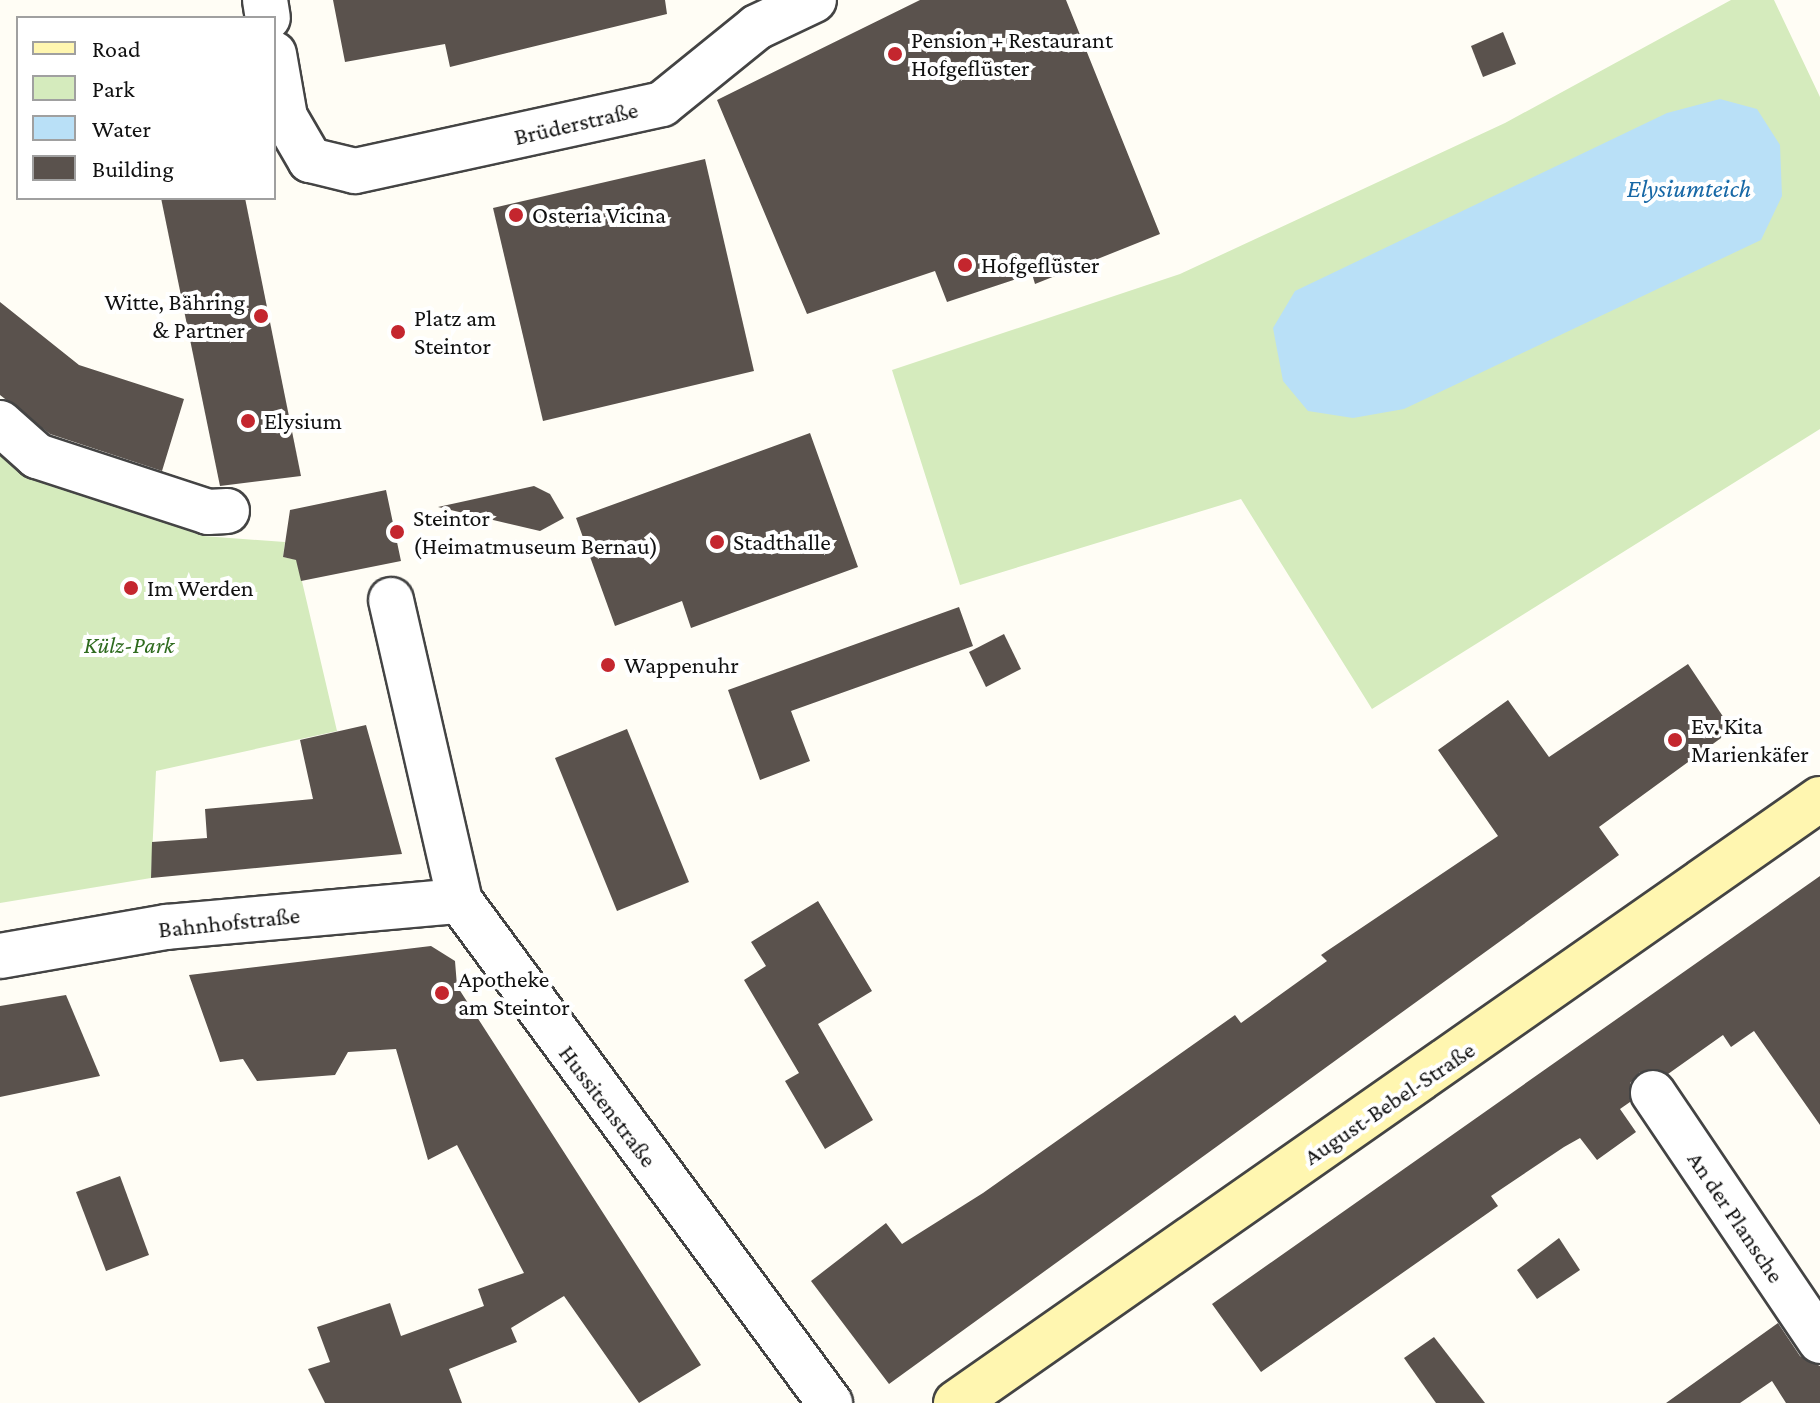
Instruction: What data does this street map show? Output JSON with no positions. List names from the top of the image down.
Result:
{
  "streets": {
    "main road": ["August-Bebel-Straße"],
    "street": [
      "Brüderstraße",
      "Bahnhofstraße",
      "Hussitenstraße",
      "An der Plansche"
    ]
  },
  "crossings": [
    ["Bahnhofstraße", "Hussitenstraße"]
  ],
  "water": ["Elysiumteich"],
  "parks": ["Külz-Park"],
  "places": [
    "Pension + Restaurant Hofgeflüster",
    "Osteria Vicina",
    "Hofgeflüster",
    "Witte, Bähring & Partner",
    "Platz am Steintor",
    "Elysium",
    "Steintor (Heimatmuseum Bernau)",
    "Stadthalle",
    "Im Werden",
    "Wappenuhr",
    "Ev. Kita Marienkäfer",
    "Apotheke am Steintor"
  ],
  "legend": [
    "Road",
    "Park",
    "Water",
    "Building"
  ]
}
